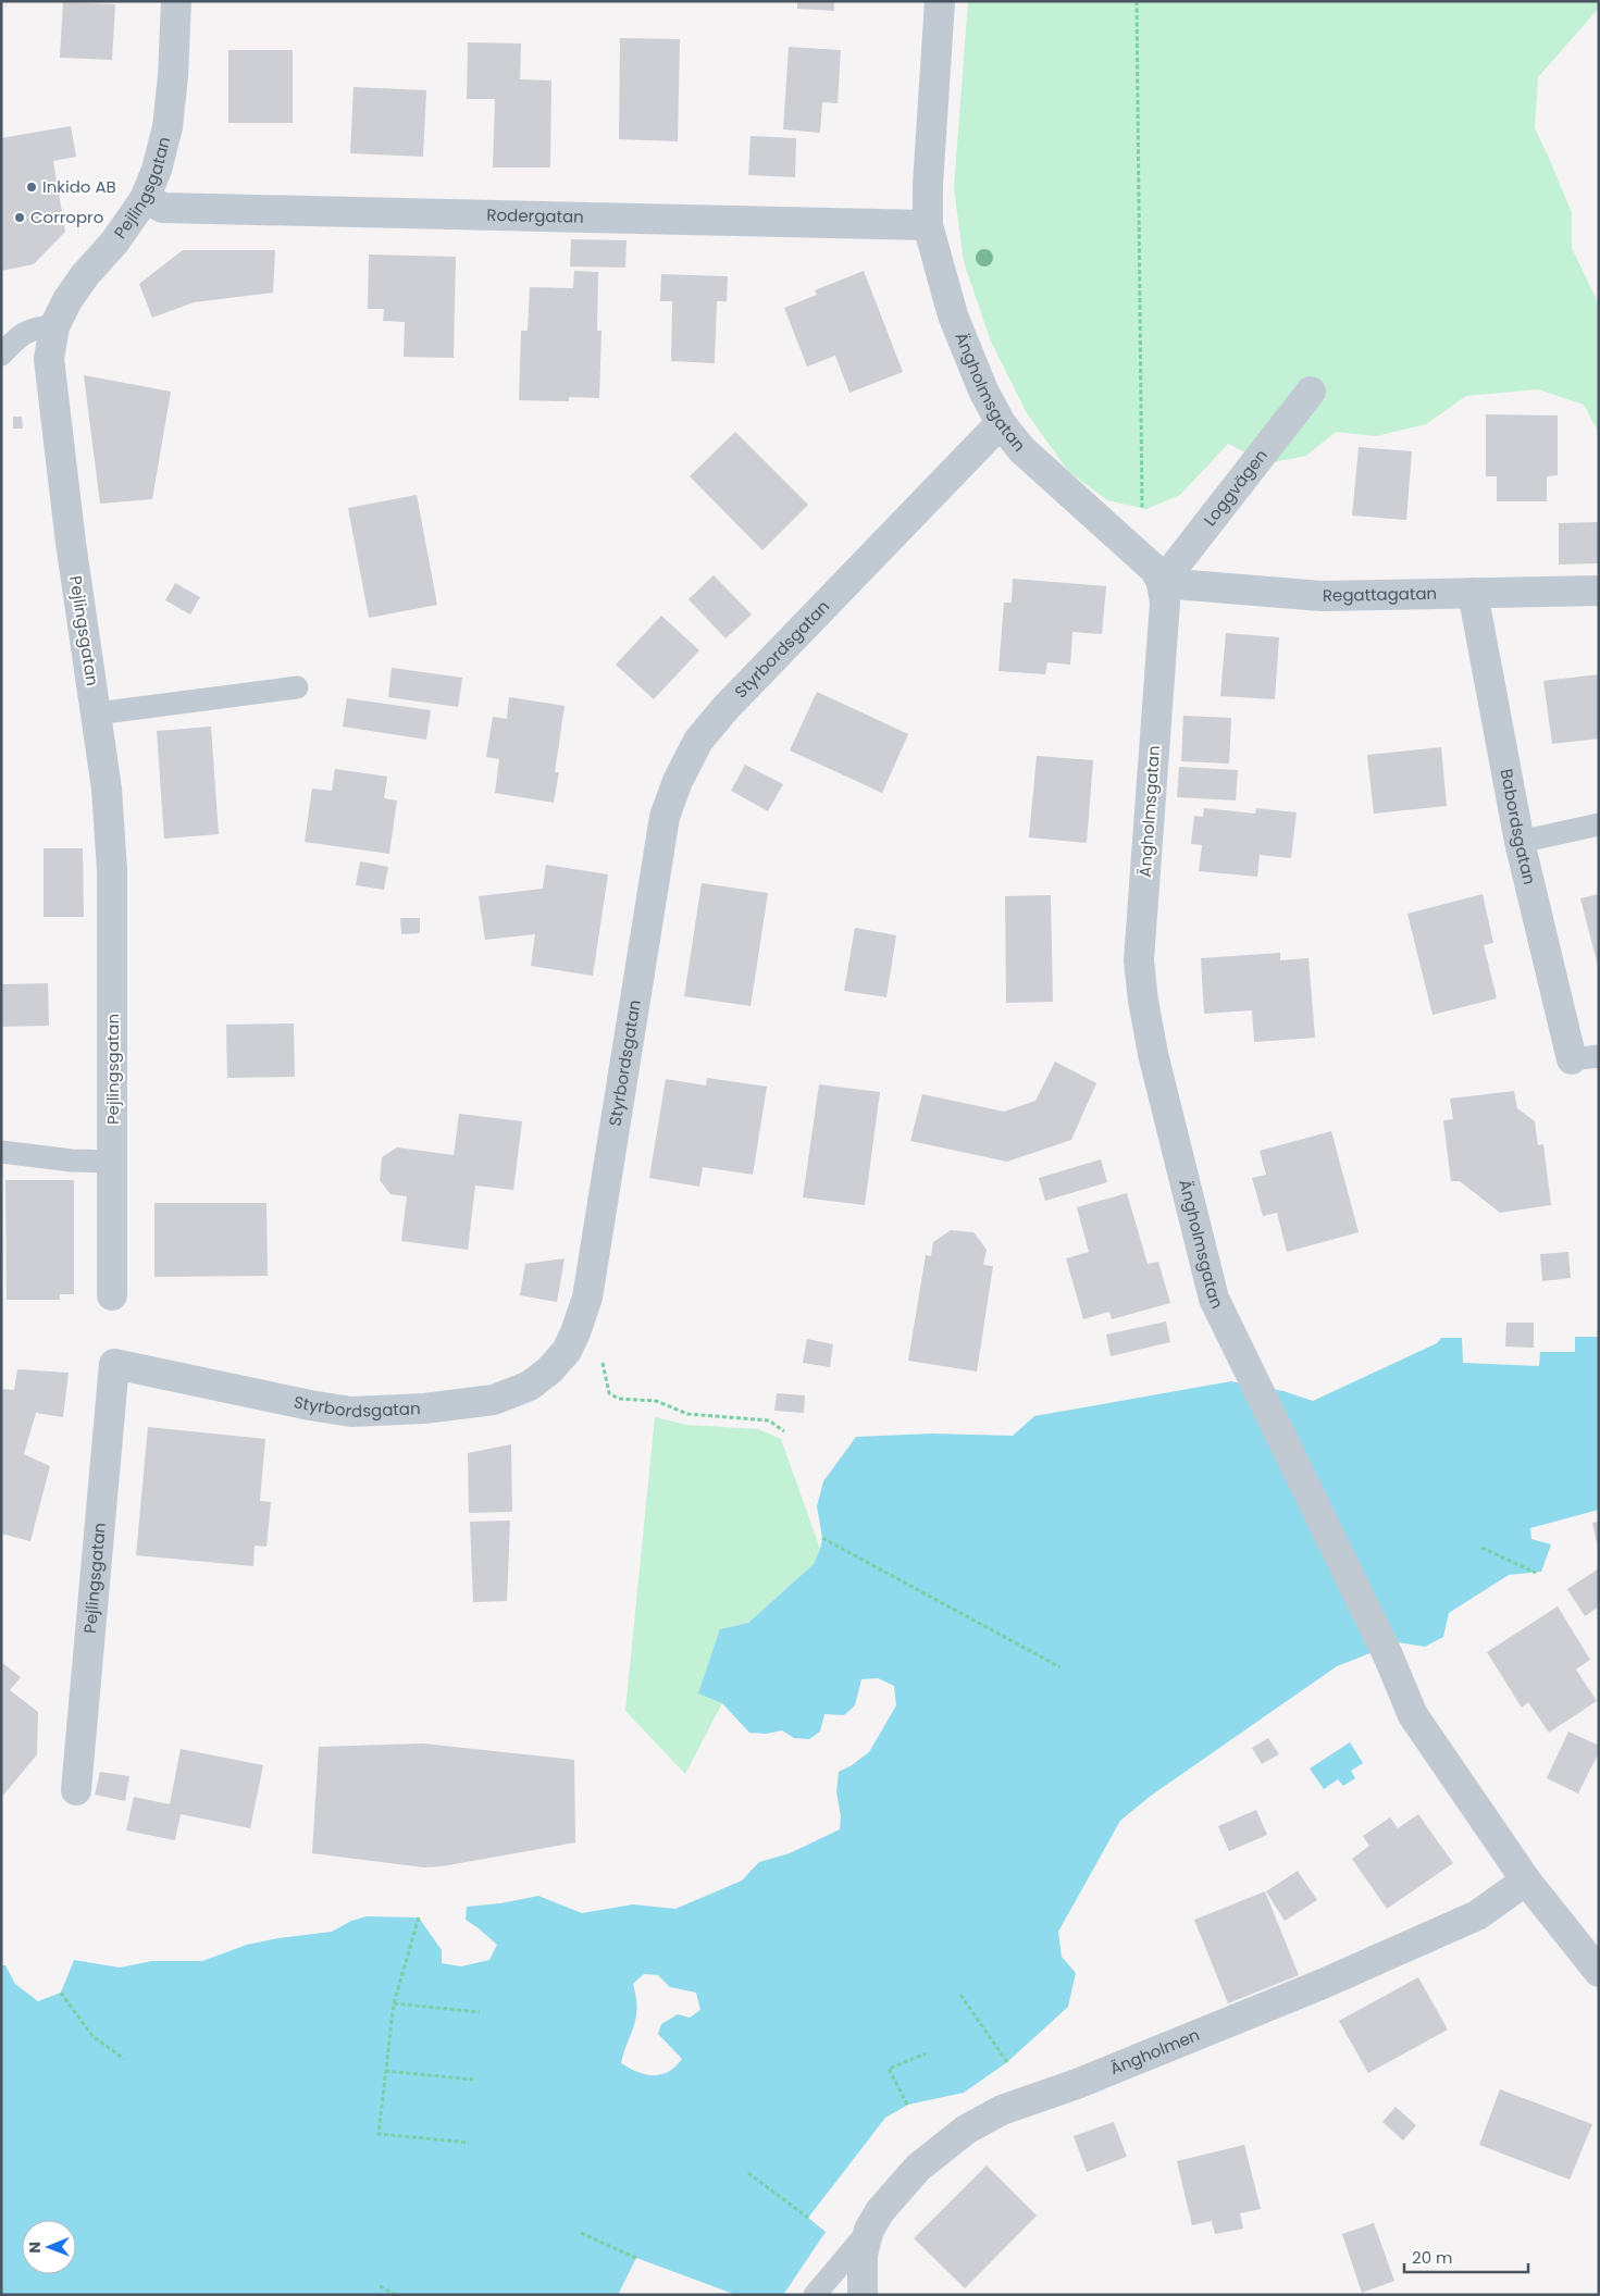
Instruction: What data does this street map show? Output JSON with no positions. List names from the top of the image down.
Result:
{
  "streets": {
    "street": [
      "Pejlingsgatan",
      "Rodergatan",
      "Ängholmsgatan",
      "Loggvägen",
      "Regattagatan",
      "Styrbordsgatan",
      "Babordsgatan",
      "Ängholmen"
    ]
  },
  "crossings": [
    ["Pejlingsgatan", "Rodergatan"],
    ["Pejlingsgatan", "Styrbordsgatan"],
    ["Rodergatan", "Ängholmsgatan"],
    ["Ängholmsgatan", "Loggvägen"],
    ["Ängholmsgatan", "Regattagatan"],
    ["Ängholmsgatan", "Styrbordsgatan"],
    ["Ängholmsgatan", "Ängholmen"],
    ["Loggvägen", "Regattagatan"],
    ["Regattagatan", "Babordsgatan"]
  ],
  "places": ["Inkido AB", "Corropro"],
  "scale_bar": "20 m",
  "north": "left"
}
